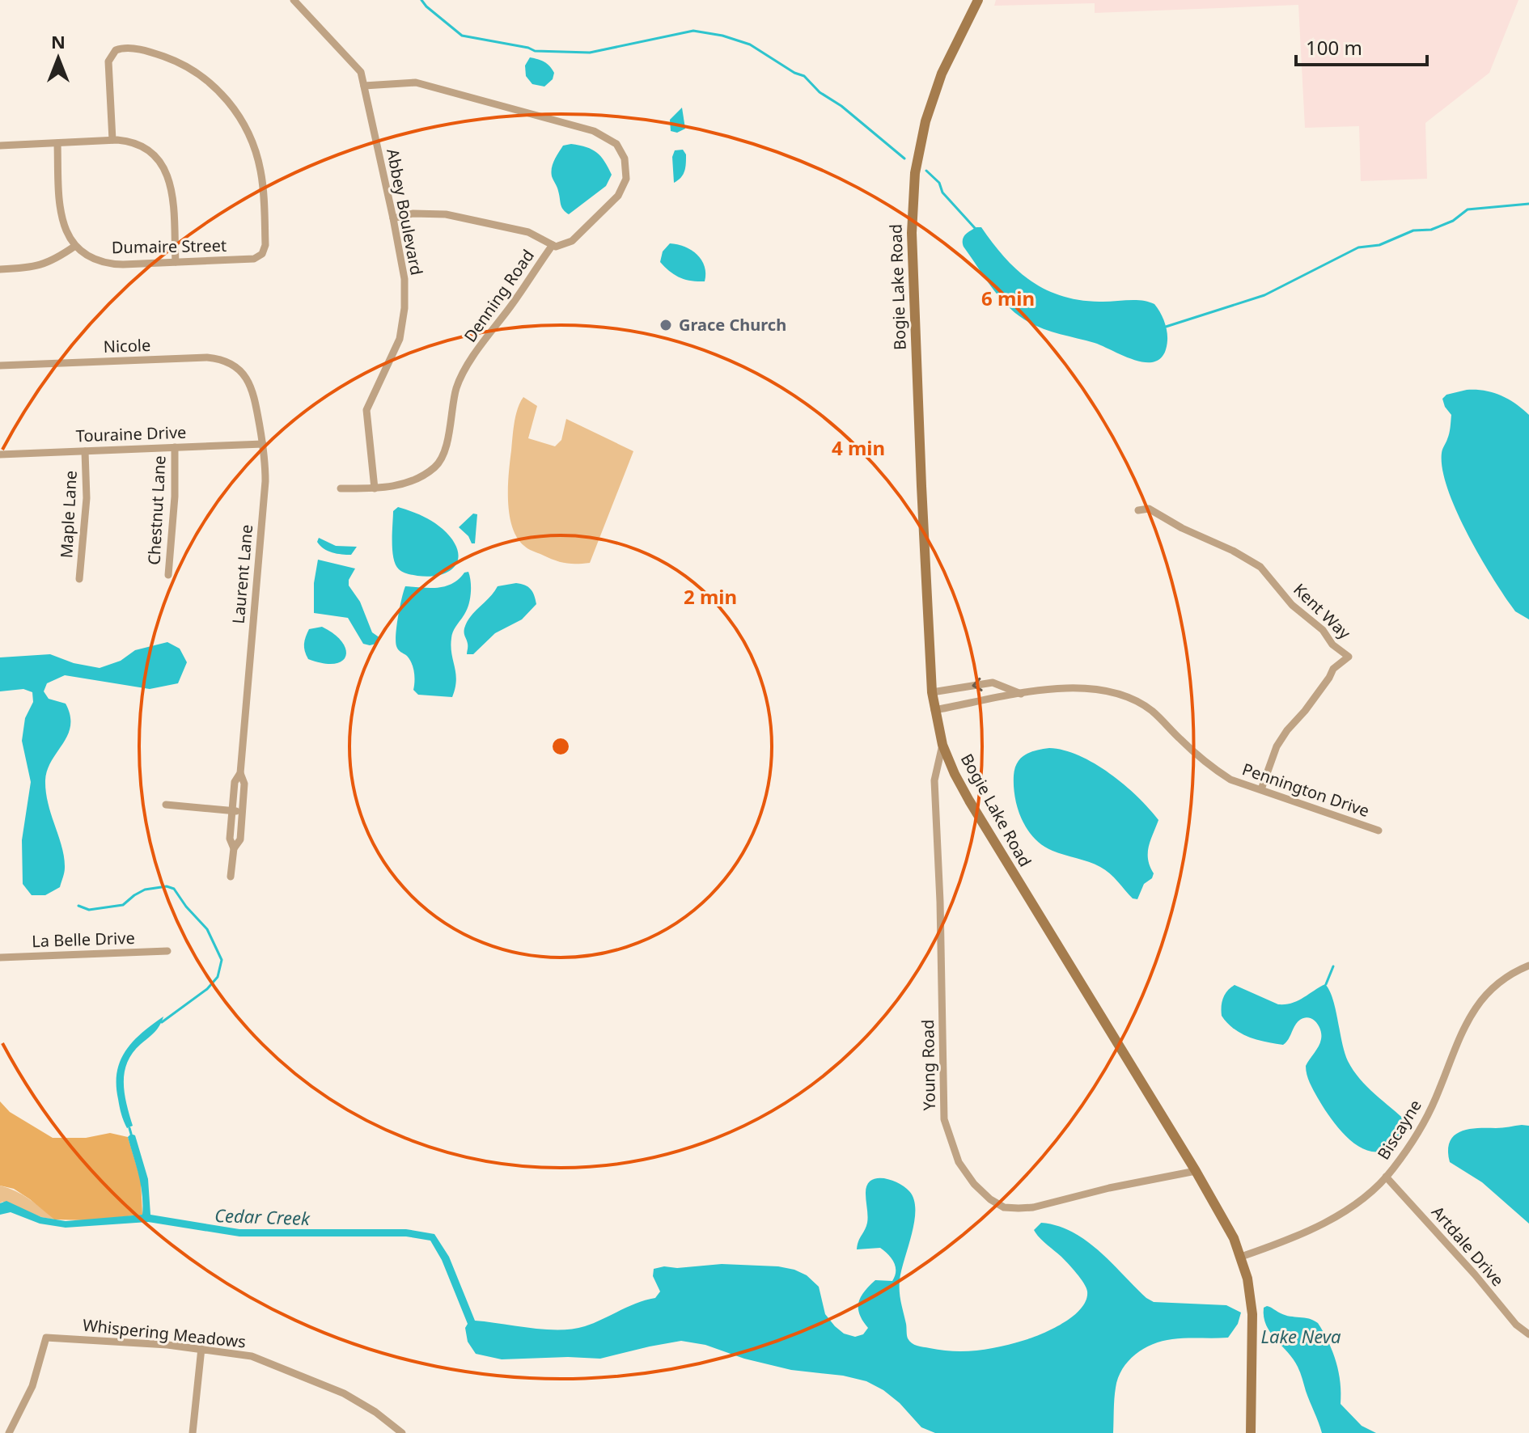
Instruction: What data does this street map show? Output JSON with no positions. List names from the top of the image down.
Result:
{
  "streets": {
    "main road": ["Bogie Lake Road"],
    "street": [
      "Abbey Boulevard",
      "Dumaire Street",
      "Denning Road",
      "Nicole",
      "Touraine Drive",
      "Chestnut Lane",
      "Maple Lane",
      "Laurent Lane",
      "Kent Way",
      "Pennington Drive",
      "La Belle Drive",
      "Young Road",
      "Biscayne",
      "Artdale Drive",
      "Whispering Meadows"
    ]
  },
  "crossings": [
    ["Abbey Boulevard", "Denning Road"],
    ["Bogie Lake Road", "Pennington Drive"],
    ["Bogie Lake Road", "Young Road"],
    ["Bogie Lake Road", "Biscayne"],
    ["Nicole", "Laurent Lane"],
    ["Touraine Drive", "Chestnut Lane"],
    ["Touraine Drive", "Maple Lane"],
    ["Touraine Drive", "Laurent Lane"],
    ["Kent Way", "Pennington Drive"],
    ["Biscayne", "Artdale Drive"]
  ],
  "water": ["Cedar Creek", "Lake Neva"],
  "places": ["Grace Church"],
  "scale_bar": "100 m",
  "north": "top",
  "rings": ["6 min", "4 min", "2 min"]
}
